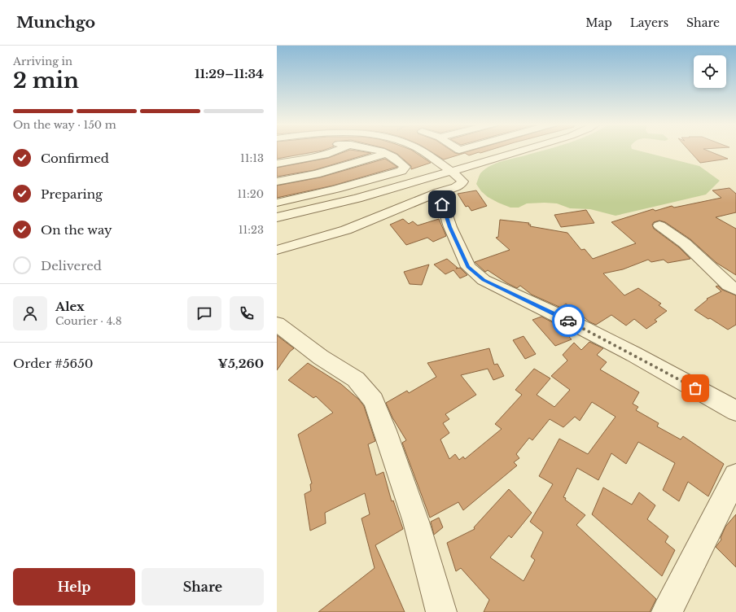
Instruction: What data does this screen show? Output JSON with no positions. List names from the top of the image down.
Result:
{
  "page": {
    "header": "Munchgo",
    "nav": ["Map", "Layers", "Share"],
    "heading": ["2 min", "Arriving in", "11:29–11:34"],
    "panel": [
      "Alex",
      "Courier · 4.8",
      "Order #5650",
      "¥5,260"
    ],
    "bar": "On the way · 150 m",
    "list": [
      ["Confirmed", "11:13"],
      ["Preparing", "11:20"],
      ["On the way", "11:23"],
      "Delivered"
    ],
    "buttons": ["Help", "Share"]
  }
}
